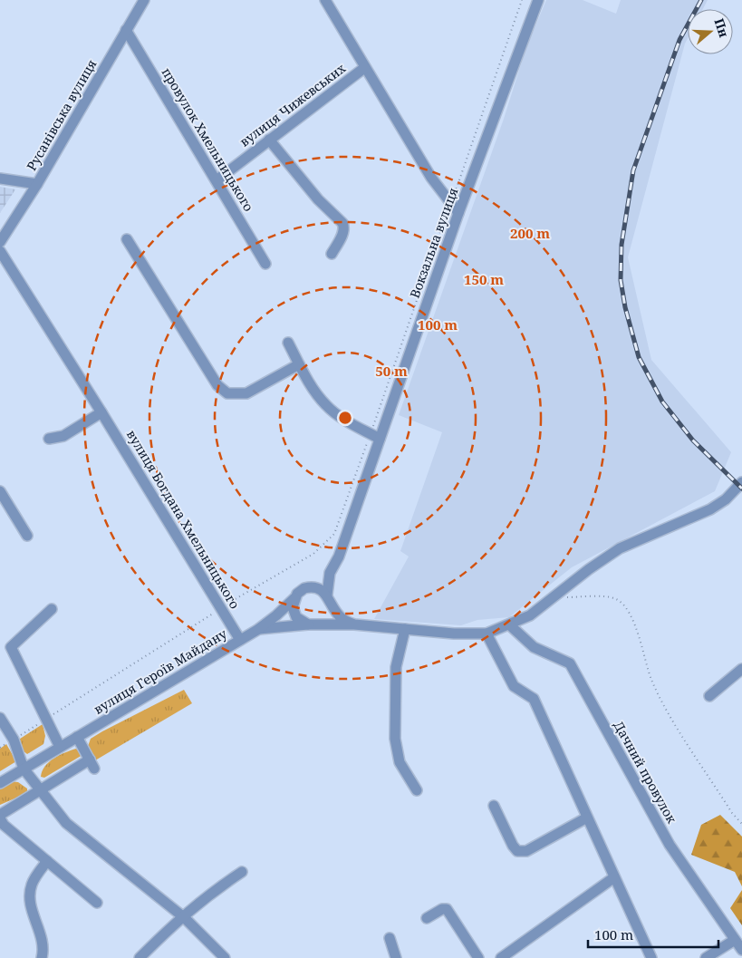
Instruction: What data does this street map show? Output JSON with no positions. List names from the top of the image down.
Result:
{
  "streets": {
    "street": [
      "вулиця Чижевських",
      "Русанівська вулиця",
      "провулок Хмельницького",
      "Вокзальна вулиця",
      "вулиця Богдана Хмельницького",
      "вулиця Героїв Майдану",
      "Дачний провулок"
    ]
  },
  "crossings": [
    ["вулиця Чижевських", "провулок Хмельницького"],
    ["Русанівська вулиця", "провулок Хмельницького"],
    ["Вокзальна вулиця", "вулиця Героїв Майдану"],
    ["вулиця Богдана Хмельницького", "вулиця Героїв Майдану"],
    ["вулиця Героїв Майдану", "Дачний провулок"]
  ],
  "scale_bar": "100 m",
  "north": "right",
  "rings": [
    "200 m",
    "150 m",
    "100 m",
    "50 m"
  ]
}
